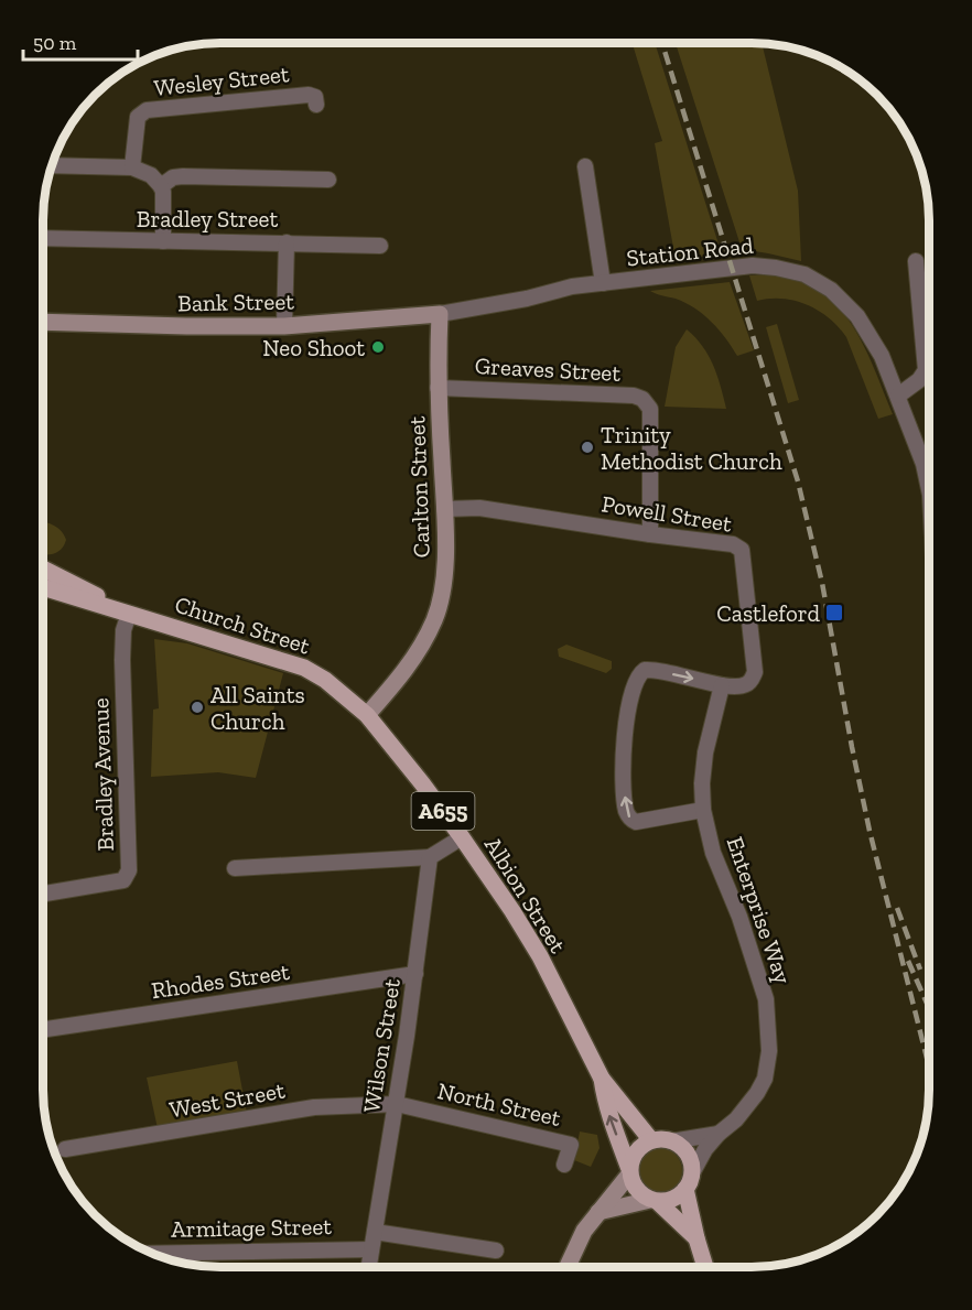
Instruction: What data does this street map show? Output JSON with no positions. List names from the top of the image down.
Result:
{
  "streets": {
    "main road": ["Church Street", "A655", "Albion Street"],
    "street": [
      "Wesley Street",
      "Bradley Street",
      "Station Road",
      "Bank Street",
      "Greaves Street",
      "Carlton Street",
      "Powell Street",
      "Bradley Avenue",
      "Enterprise Way",
      "Rhodes Street",
      "Wilson Street",
      "West Street",
      "North Street",
      "Armitage Street"
    ]
  },
  "crossings": [
    ["Station Road", "Bank Street"],
    ["Station Road", "Carlton Street"],
    ["Bank Street", "Carlton Street"],
    ["Greaves Street", "Carlton Street"],
    ["Greaves Street", "Powell Street"],
    ["Carlton Street", "Powell Street"],
    ["Carlton Street", "Church Street"],
    ["Carlton Street", "Albion Street"],
    ["Powell Street", "Enterprise Way"],
    ["Church Street", "Bradley Avenue"],
    ["Church Street", "Albion Street"],
    ["Albion Street", "Enterprise Way"],
    ["Rhodes Street", "Wilson Street"],
    ["Wilson Street", "West Street"],
    ["Wilson Street", "North Street"],
    ["Wilson Street", "Armitage Street"],
    ["West Street", "North Street"]
  ],
  "places": {
    "other": ["Neo Shoot", "Trinity Methodist Church", "All Saints Church"],
    "transit": ["Castleford"]
  },
  "scale_bar": "50 m"
}
